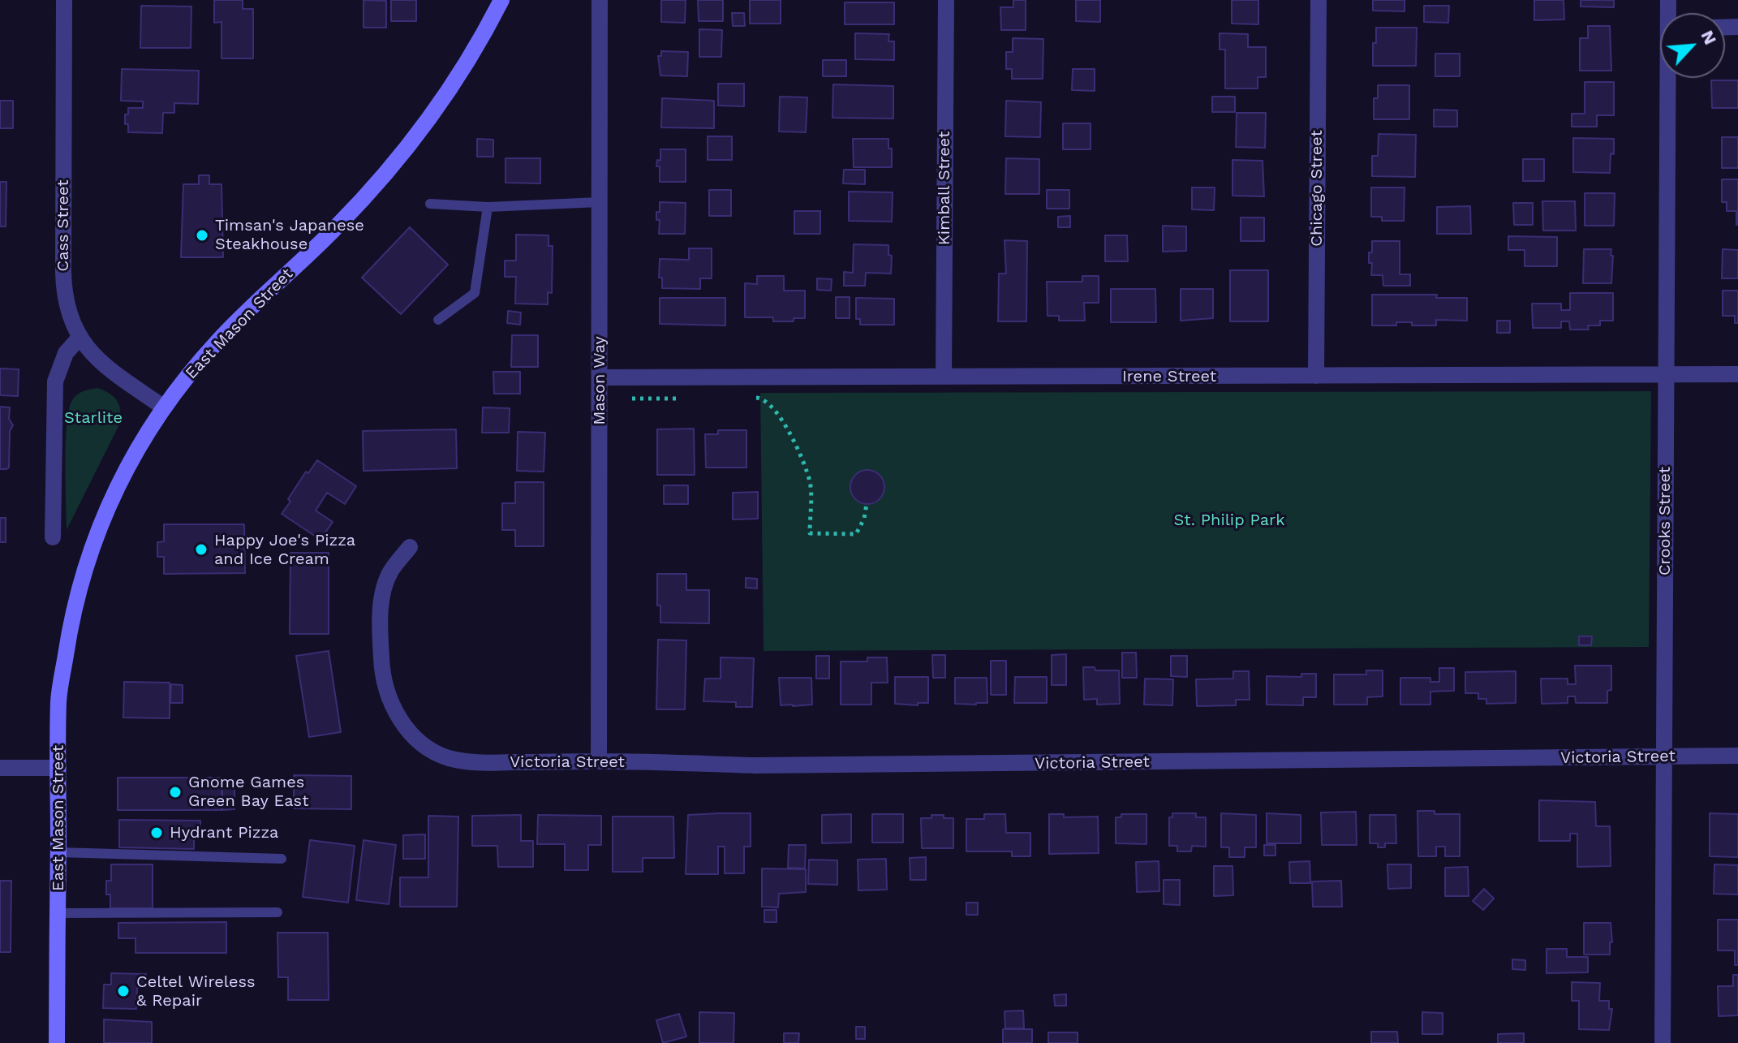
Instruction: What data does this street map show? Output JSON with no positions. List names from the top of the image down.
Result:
{
  "streets": {
    "main road": ["East Mason Street"],
    "street": [
      "Kimball Street",
      "Chicago Street",
      "Cass Street",
      "Irene Street",
      "Mason Way",
      "Crooks Street",
      "Victoria Street"
    ]
  },
  "crossings": [
    ["Kimball Street", "Irene Street"],
    ["Chicago Street", "Irene Street"],
    ["Cass Street", "East Mason Street"],
    ["Irene Street", "Mason Way"],
    ["Irene Street", "Crooks Street"],
    ["Mason Way", "Victoria Street"],
    ["Crooks Street", "Victoria Street"]
  ],
  "parks": ["Starlite", "St. Philip Park"],
  "places": [
    "Timsan's Japanese Steakhouse",
    "Happy Joe's Pizza and Ice Cream",
    "Gnome Games Green Bay East",
    "Hydrant Pizza",
    "Celtel Wireless & Repair"
  ],
  "north": "top right"
}
